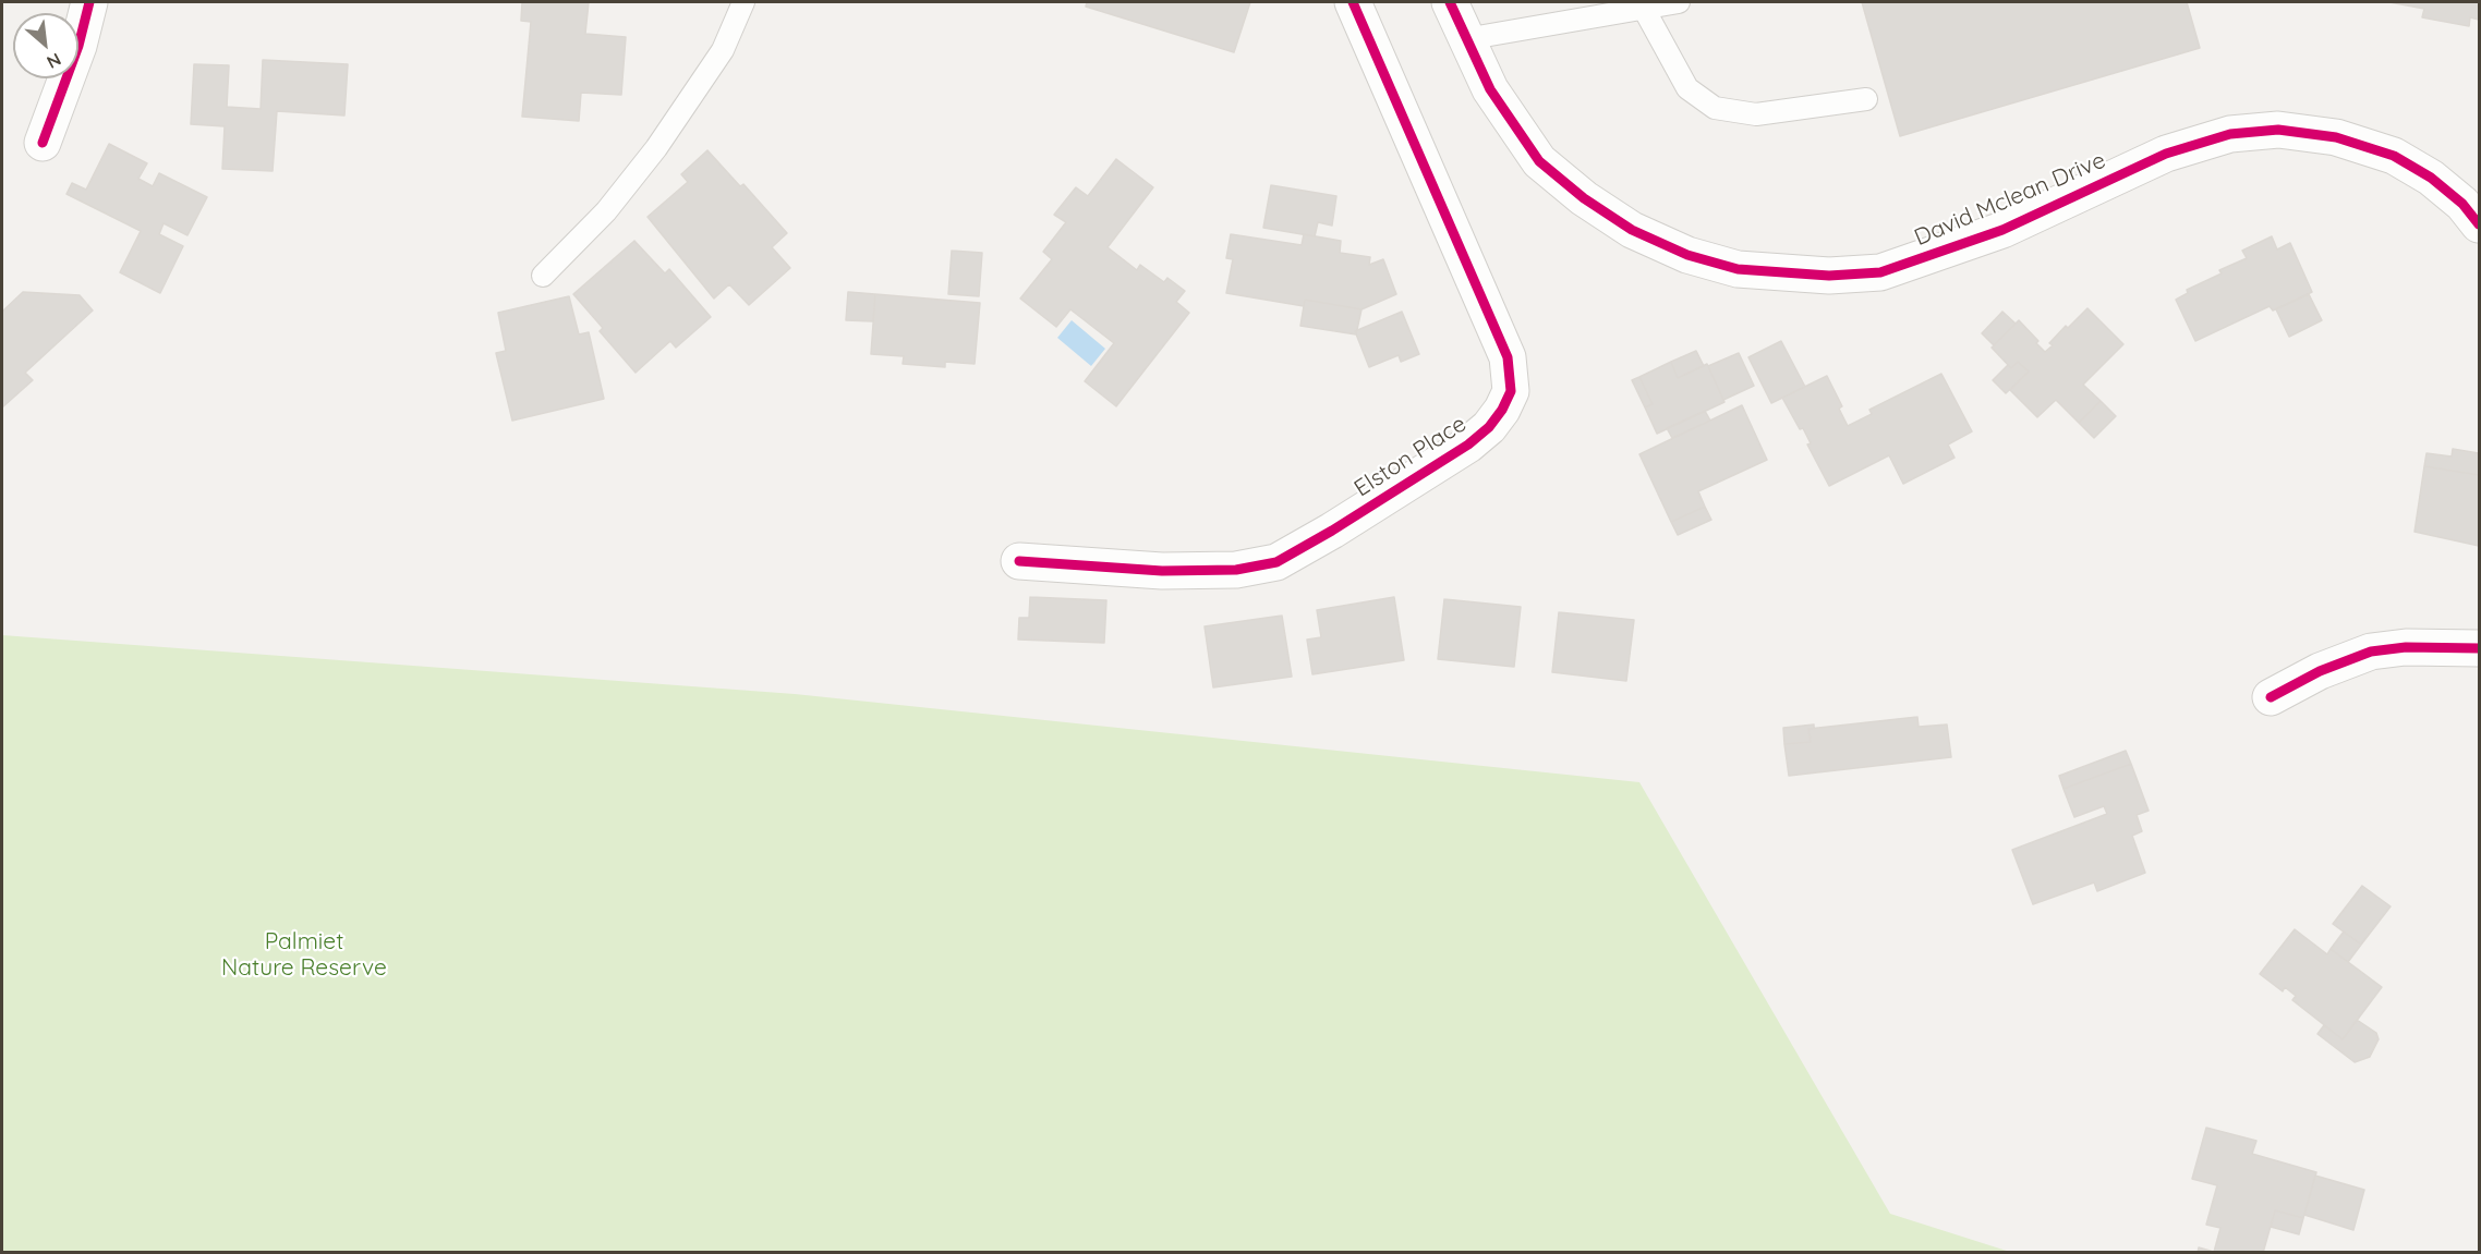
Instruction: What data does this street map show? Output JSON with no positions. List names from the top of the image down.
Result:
{
  "streets": {
    "street": ["David Mclean Drive", "Elston Place"]
  },
  "parks": ["Palmiet Nature Reserve"],
  "north": "bottom right"
}
